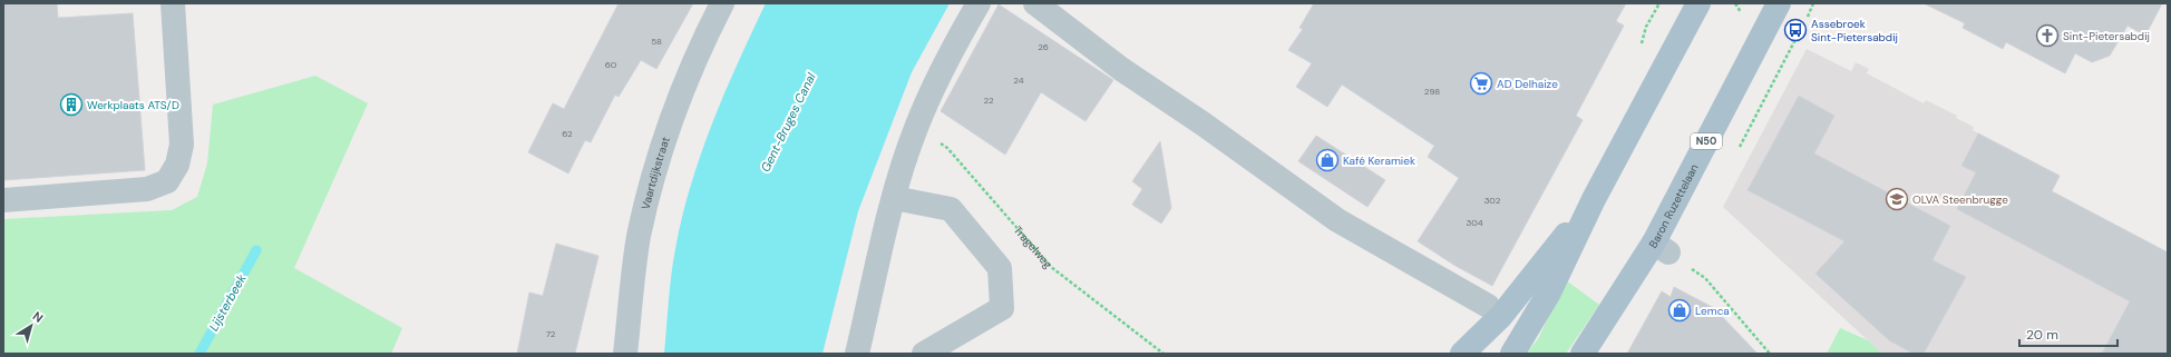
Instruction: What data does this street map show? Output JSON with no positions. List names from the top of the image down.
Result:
{
  "streets": {
    "main road": ["N50", "Baron Ruzettelaan"],
    "street": ["Vaartdijkstraat"],
    "path": ["Tragelweg"]
  },
  "water": ["Gent-Bruges Canal", "Lijsterbeek"],
  "places": {
    "bus stop": ["Assebroek Sint-Pietersabdij"],
    "church": ["Sint-Pietersabdij"],
    "supermarket": ["AD Delhaize"],
    "building": ["Werkplaats ATS/D"],
    "shop": ["Kafé Keramiek", "Lemca"],
    "school or university": ["OLVA Steenbrugge"]
  },
  "house_numbers": [
    "58",
    "26",
    "60",
    "24",
    "298",
    "22",
    "62",
    "302",
    "304",
    "72"
  ],
  "scale_bar": "20 m",
  "north": "top right"
}
